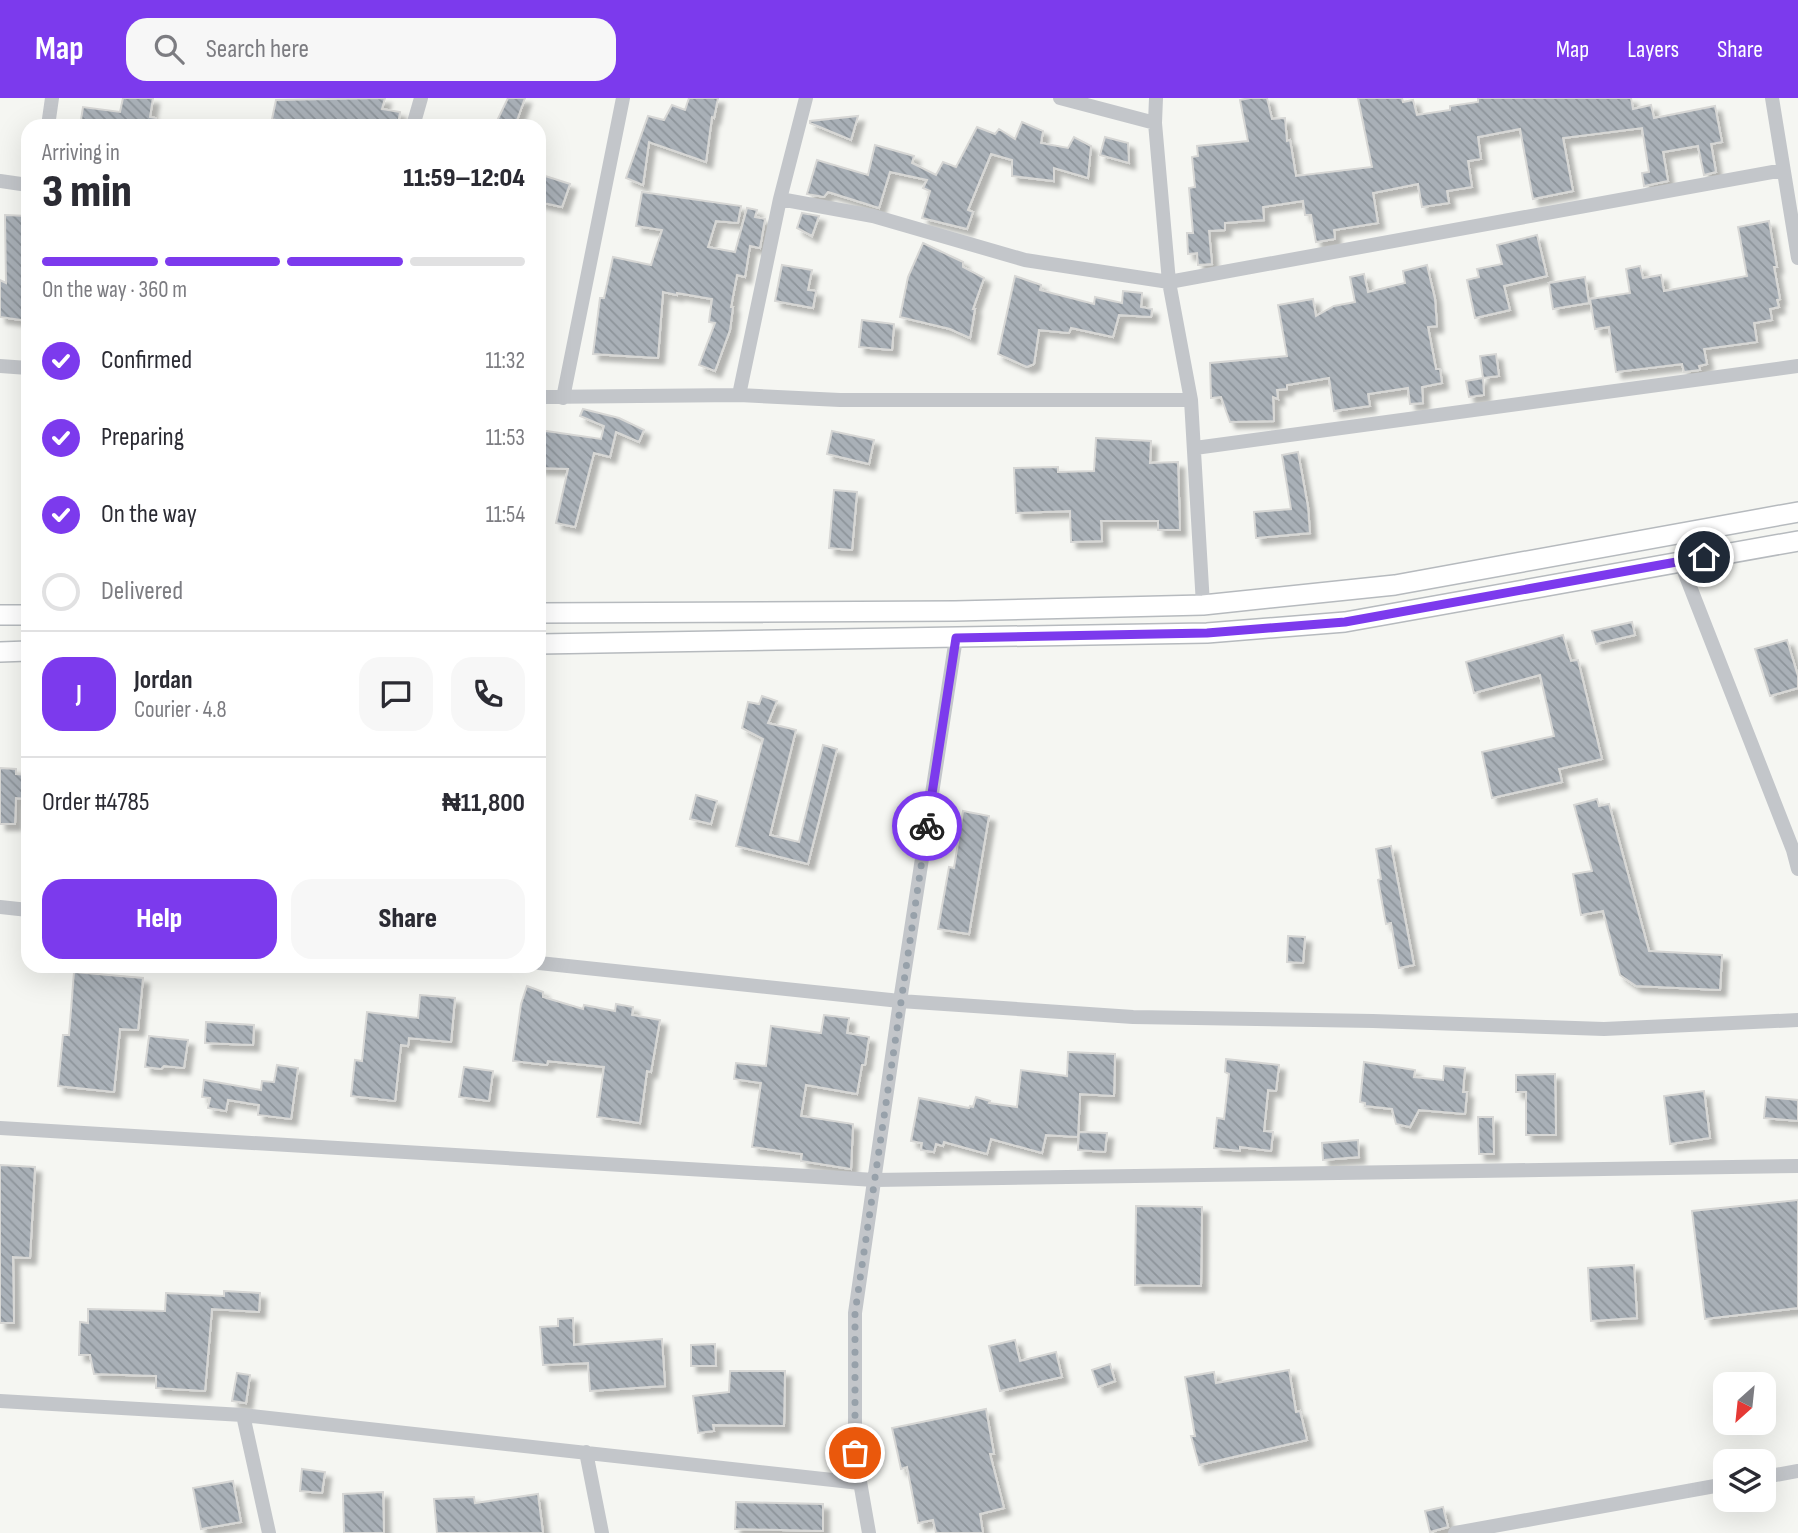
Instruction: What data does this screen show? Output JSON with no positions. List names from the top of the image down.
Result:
{
  "north": "bottom left",
  "page": {
    "header": "Map",
    "search": "Search here",
    "nav": ["Map", "Layers", "Share"],
    "heading": ["3 min", "Arriving in", "11:59–12:04"],
    "panel": [
      "Jordan",
      "Courier · 4.8",
      "Order #4785",
      "₦11,800"
    ],
    "bar": "On the way · 360 m",
    "list": [
      ["Confirmed", "11:32"],
      ["Preparing", "11:53"],
      ["On the way", "11:54"],
      "Delivered"
    ],
    "round": "J",
    "buttons": ["Help", "Share"]
  }
}
